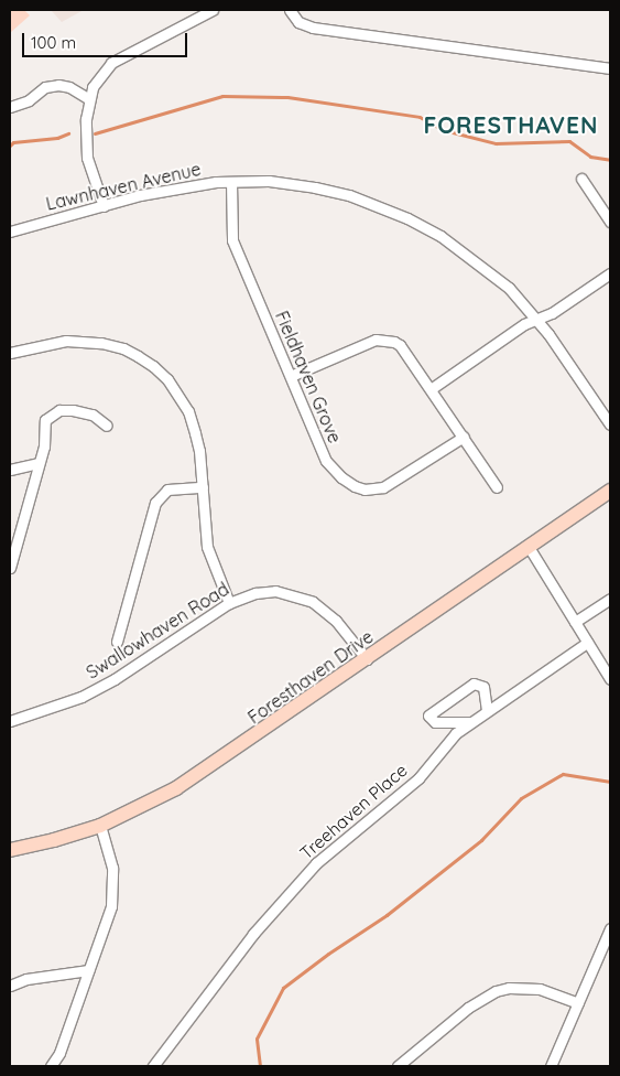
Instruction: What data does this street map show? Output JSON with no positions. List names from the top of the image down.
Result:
{
  "streets": {
    "street": [
      "Lawnhaven Avenue",
      "Fieldhaven Grove",
      "Swallowhaven Road",
      "Foresthaven Drive",
      "Treehaven Place"
    ]
  },
  "crossings": [
    ["Lawnhaven Avenue", "Fieldhaven Grove"],
    ["Swallowhaven Road", "Foresthaven Drive"]
  ],
  "districts": ["FORESTHAVEN"],
  "scale_bar": "100 m"
}
